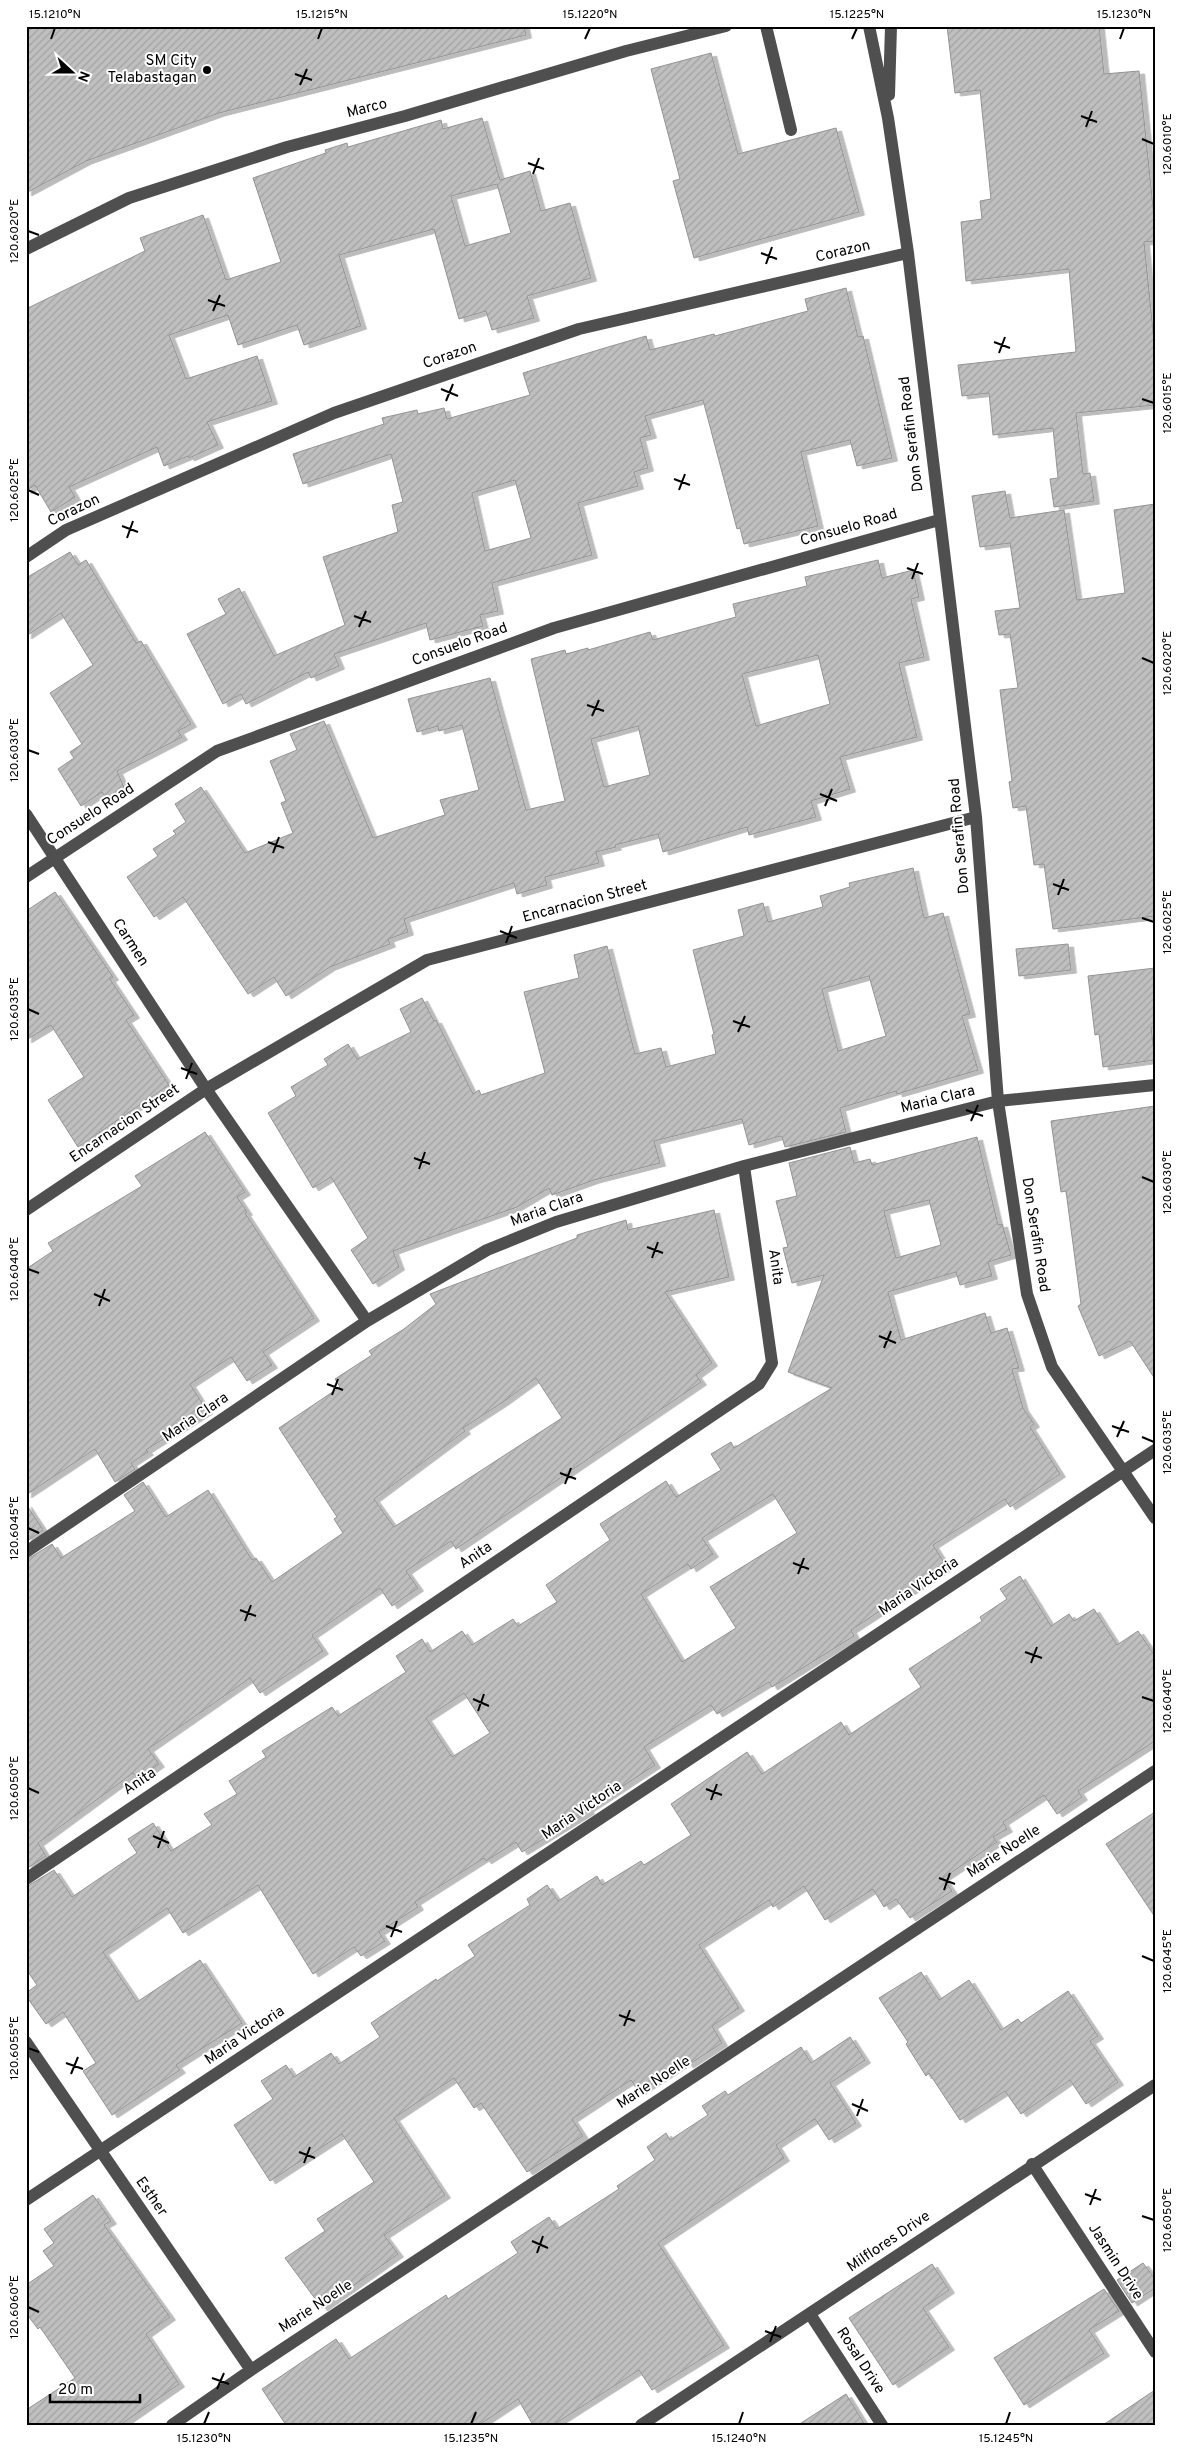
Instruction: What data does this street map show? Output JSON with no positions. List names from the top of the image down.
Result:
{
  "streets": {
    "street": [
      "Marco",
      "Corazon",
      "Don Serafin Road",
      "Consuelo Road",
      "Encarnacion Street",
      "Carmen",
      "Maria Clara",
      "Anita",
      "Maria Victoria",
      "Marie Noelle",
      "Esther",
      "Milflores Drive",
      "Jasmin Drive",
      "Rosal Drive"
    ]
  },
  "crossings": [
    ["Corazon", "Don Serafin Road"],
    ["Don Serafin Road", "Consuelo Road"],
    ["Don Serafin Road", "Encarnacion Street"],
    ["Don Serafin Road", "Maria Clara"],
    ["Don Serafin Road", "Maria Victoria"],
    ["Consuelo Road", "Carmen"],
    ["Encarnacion Street", "Carmen"],
    ["Carmen", "Maria Clara"],
    ["Maria Clara", "Anita"],
    ["Maria Victoria", "Esther"],
    ["Marie Noelle", "Esther"],
    ["Milflores Drive", "Jasmin Drive"],
    ["Milflores Drive", "Rosal Drive"]
  ],
  "places": ["SM City Telabastagan"],
  "scale_bar": "20 m",
  "north": "right",
  "coordinates": [
    "15.1210°N",
    "15.1215°N",
    "15.1220°N",
    "15.1225°N",
    "15.1230°N",
    "120.6010°E",
    "120.6020°E",
    "120.6015°E",
    "120.6025°E",
    "120.6030°E",
    "120.6035°E",
    "120.6040°E",
    "120.6045°E",
    "120.6050°E",
    "120.6055°E",
    "120.6060°E",
    "15.1235°N",
    "15.1240°N",
    "15.1245°N"
  ]
}
